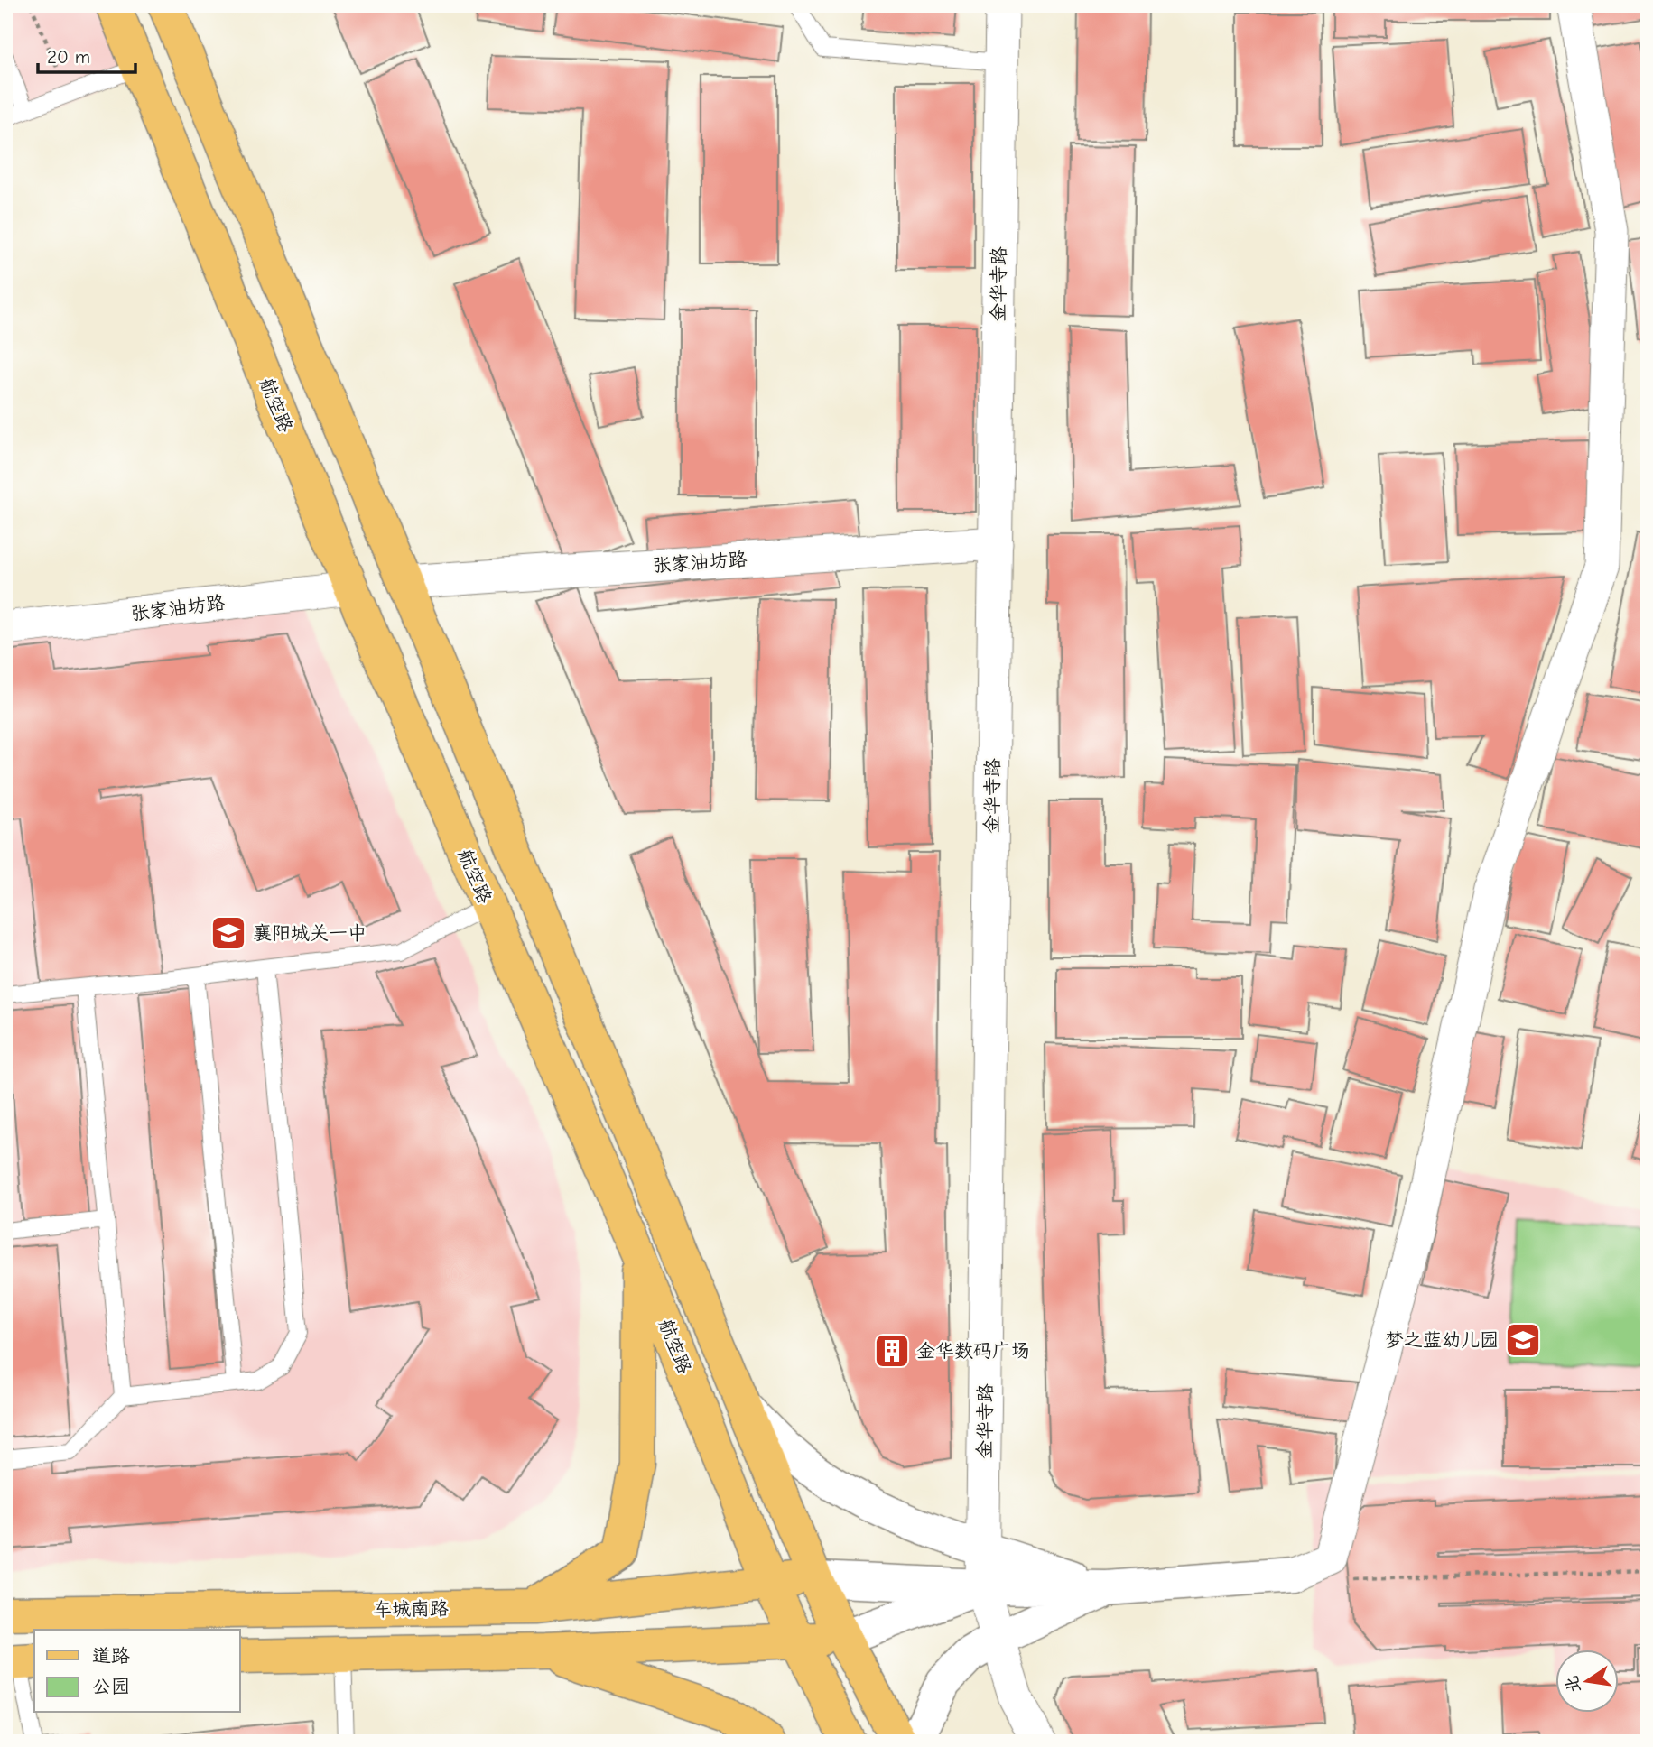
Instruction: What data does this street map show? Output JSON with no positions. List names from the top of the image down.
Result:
{
  "streets": {
    "main road": ["航空路", "车城南路"],
    "street": ["金华寺路", "张家油坊路"]
  },
  "crossings": [
    ["金华寺路", "张家油坊路"],
    ["航空路", "张家油坊路"],
    ["航空路", "车城南路"]
  ],
  "places": {
    "school or university": ["襄阳城关一中", "梦之蓝幼儿园"],
    "building": ["金华数码广场"]
  },
  "legend": ["道路", "公园"],
  "scale_bar": "20 m",
  "north": "left"
}
